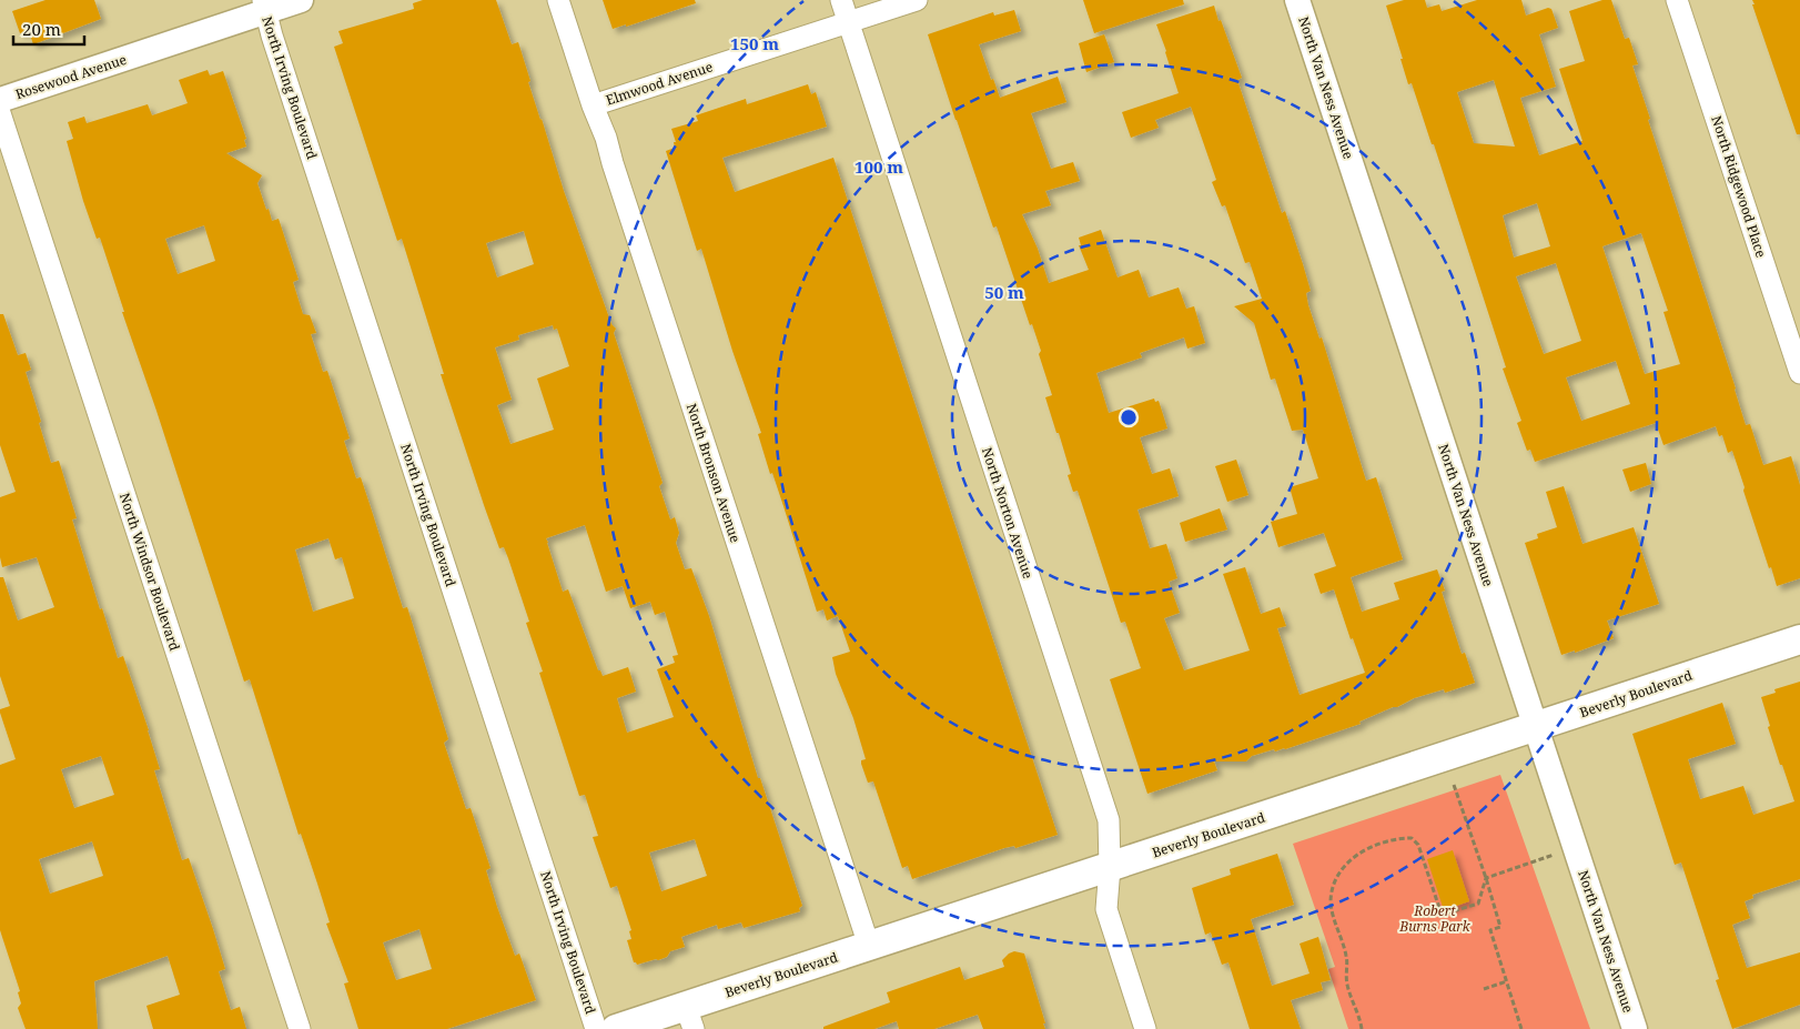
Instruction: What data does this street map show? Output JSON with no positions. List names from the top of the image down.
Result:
{
  "streets": {
    "main road": ["Beverly Boulevard"],
    "street": [
      "Rosewood Avenue",
      "Elmwood Avenue",
      "North Irving Boulevard",
      "North Van Ness Avenue",
      "North Ridgewood Place",
      "North Bronson Avenue",
      "North Norton Avenue",
      "North Windsor Boulevard"
    ]
  },
  "crossings": [
    ["Rosewood Avenue", "North Irving Boulevard"],
    ["Elmwood Avenue", "North Bronson Avenue"],
    ["Elmwood Avenue", "North Norton Avenue"],
    ["North Van Ness Avenue", "Beverly Boulevard"],
    ["North Bronson Avenue", "Beverly Boulevard"],
    ["North Norton Avenue", "Beverly Boulevard"]
  ],
  "parks": ["Robert Burns Park"],
  "scale_bar": "20 m",
  "rings": ["150 m", "100 m", "50 m"]
}
